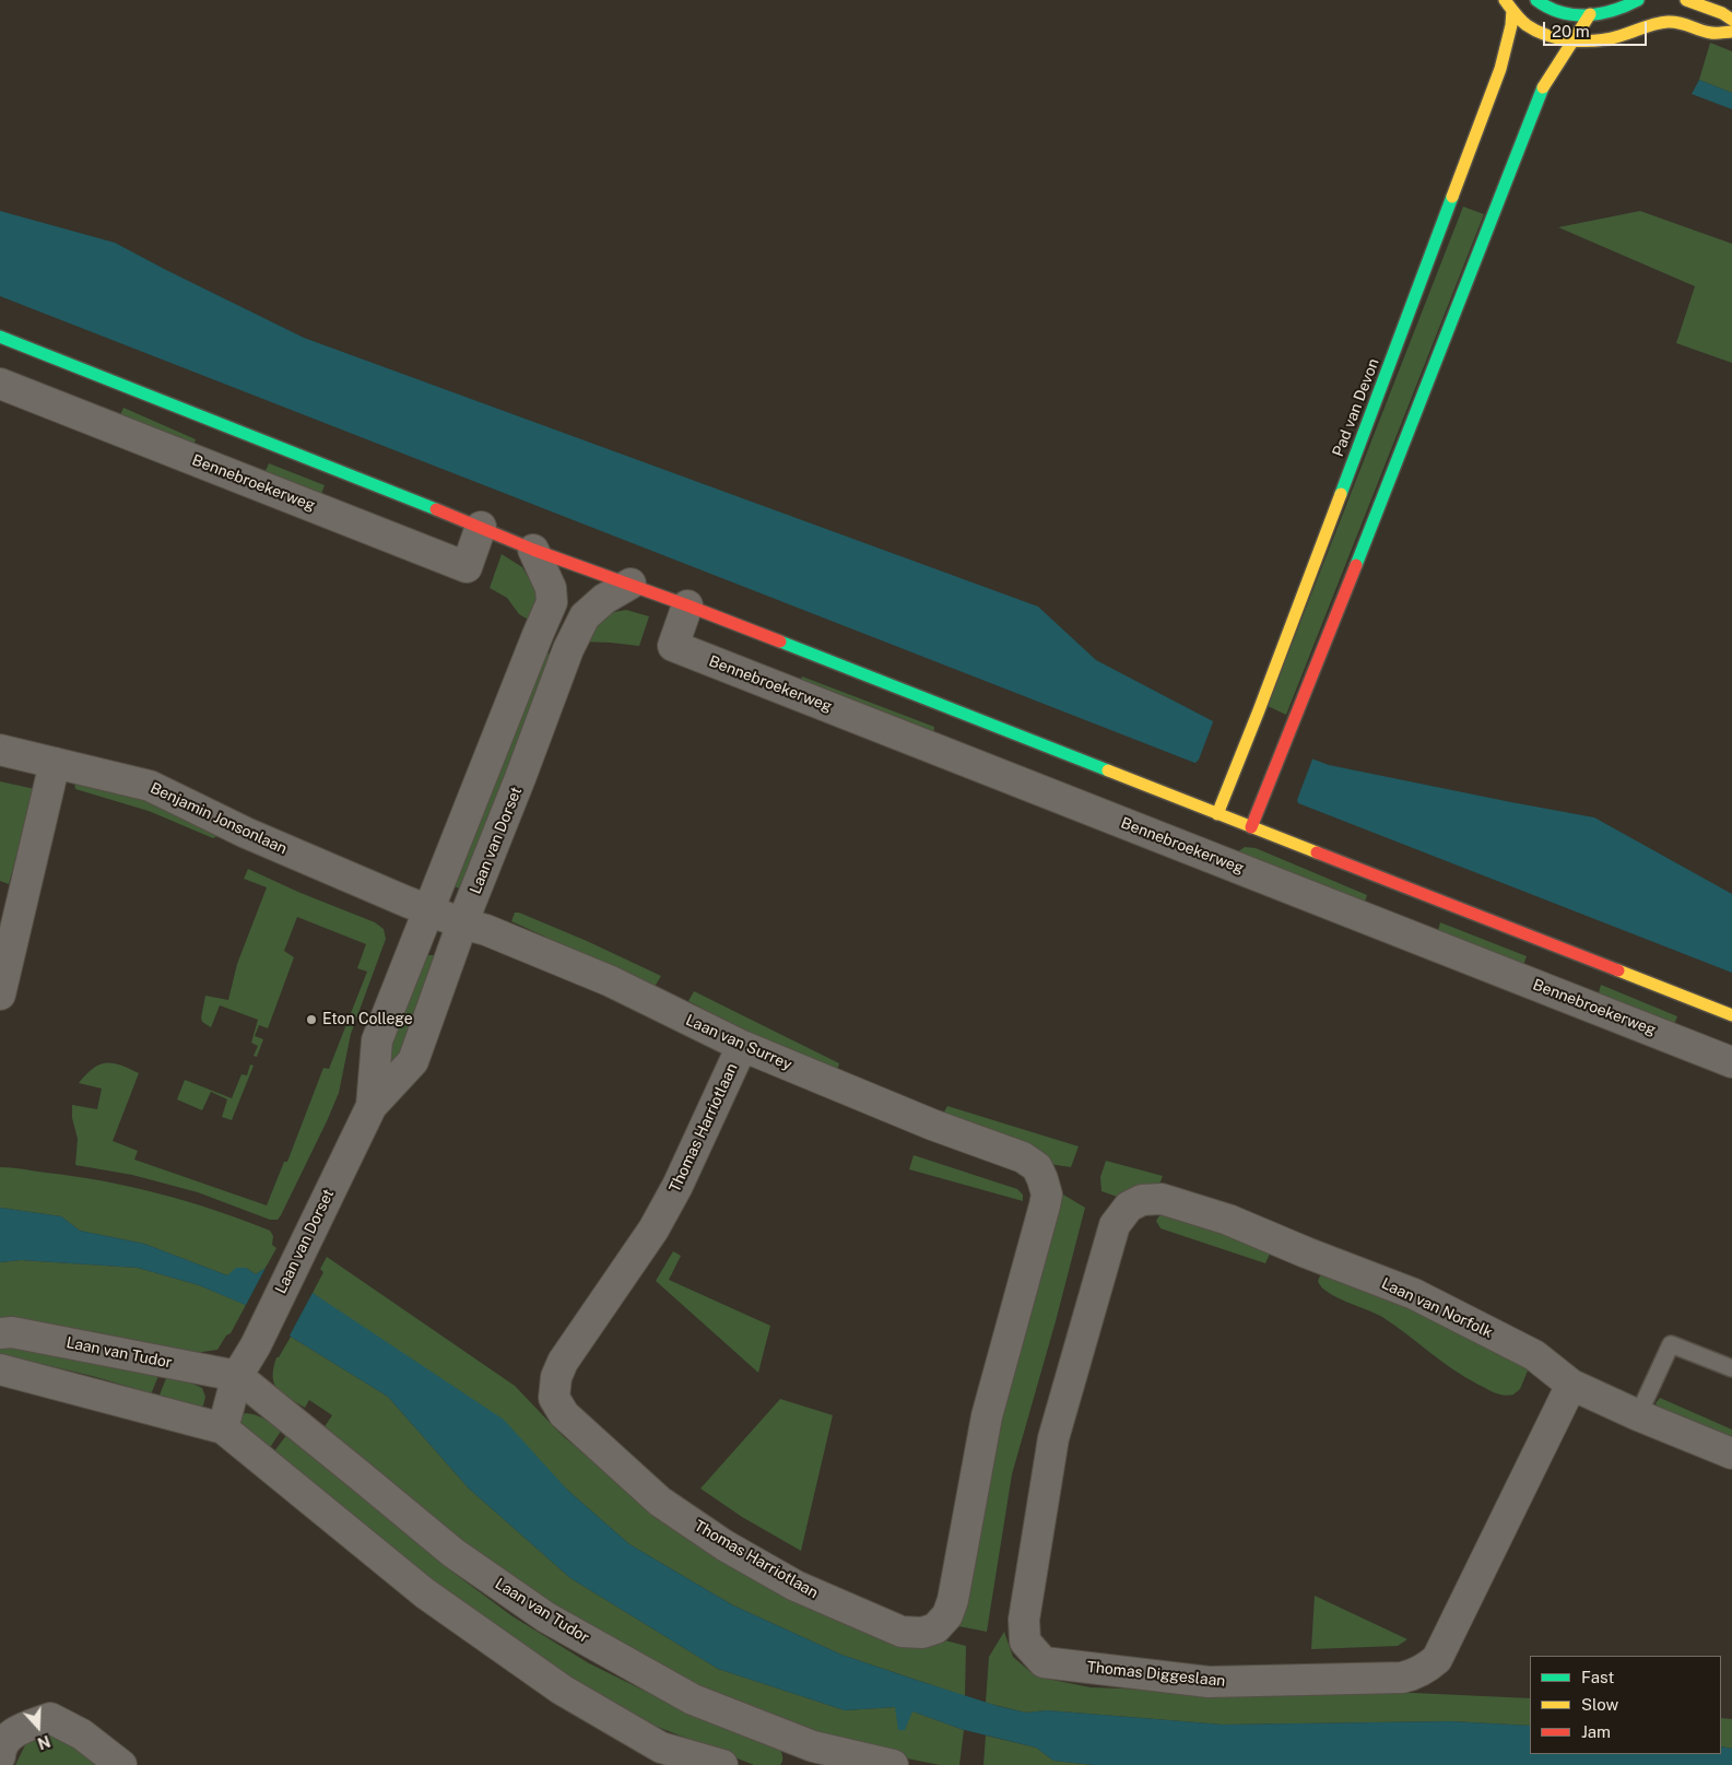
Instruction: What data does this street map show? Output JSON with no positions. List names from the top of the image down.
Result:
{
  "streets": {
    "street": [
      "Pad van Devon",
      "Bennebroekerweg",
      "Benjamin Jonsonlaan",
      "Laan van Dorset",
      "Laan van Surrey",
      "Thomas Harriotlaan",
      "Laan van Norfolk",
      "Laan van Tudor",
      "Thomas Diggeslaan"
    ]
  },
  "crossings": [
    ["Benjamin Jonsonlaan", "Laan van Dorset"],
    ["Benjamin Jonsonlaan", "Laan van Surrey"],
    ["Laan van Dorset", "Laan van Surrey"],
    ["Laan van Dorset", "Laan van Tudor"],
    ["Laan van Surrey", "Thomas Harriotlaan"],
    ["Laan van Norfolk", "Thomas Diggeslaan"]
  ],
  "places": ["Eton College"],
  "legend": ["Fast", "Slow", "Jam"],
  "scale_bar": "20 m",
  "north": "bottom"
}
